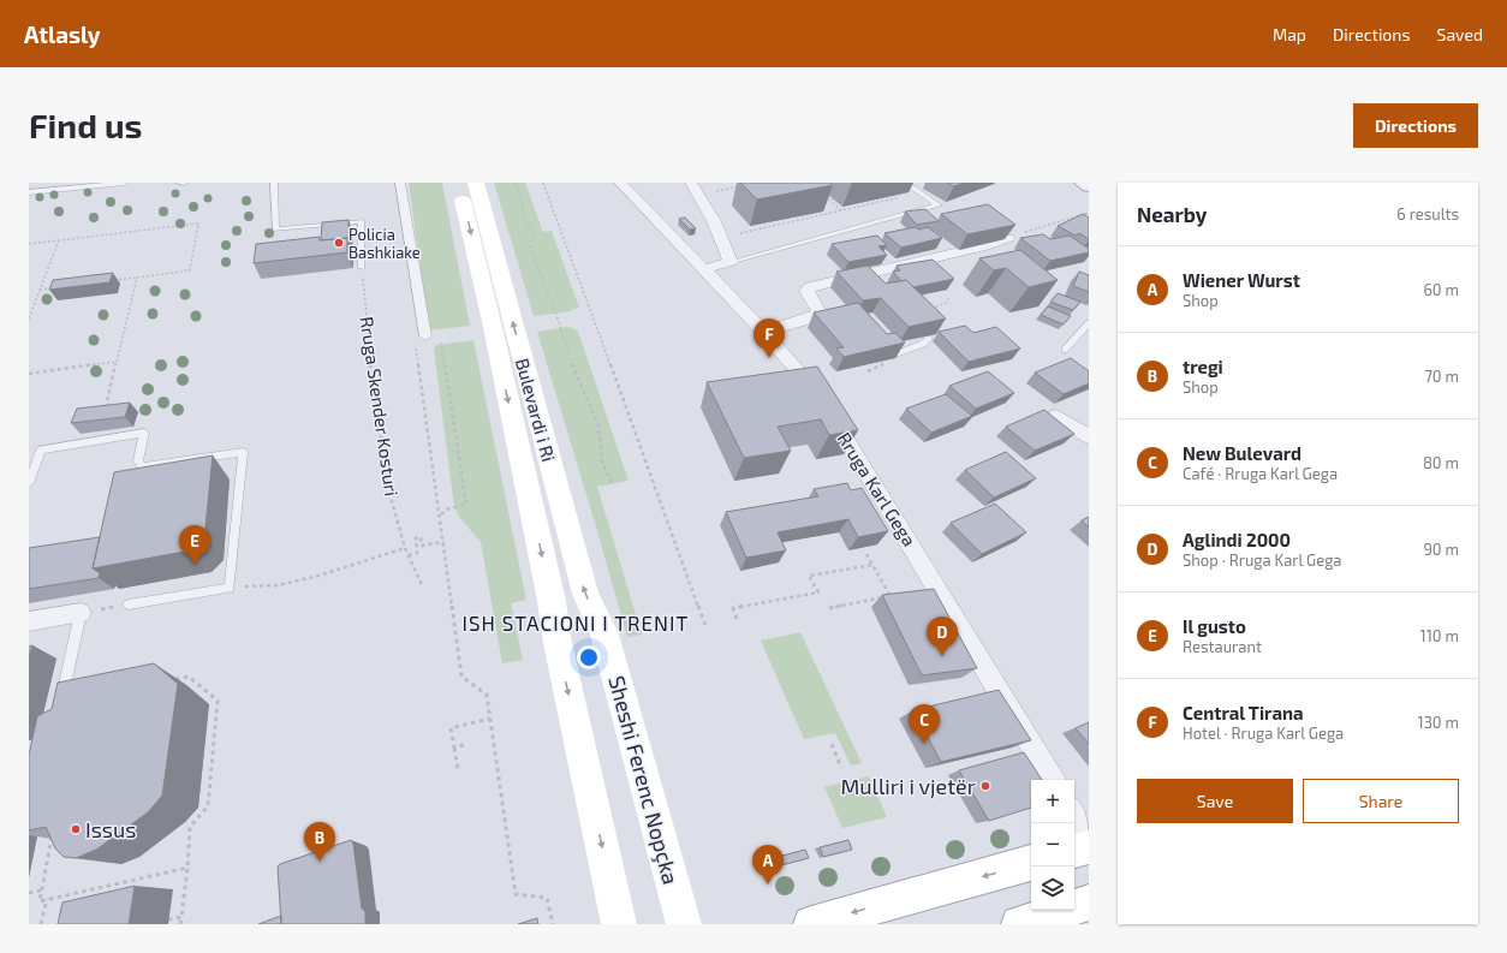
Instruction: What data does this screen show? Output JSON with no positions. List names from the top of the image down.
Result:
{
  "streets": {
    "main road": ["Bulevardi i Ri", "Sheshi Ferenc Nopçka"],
    "street": ["Rruga Karl Gega"],
    "path": ["Rruga Skender Kosturi"]
  },
  "crossings": [
    ["Bulevardi i Ri", "Sheshi Ferenc Nopçka"]
  ],
  "districts": ["ISH STACIONI I TRENIT"],
  "places": ["Policia Bashkiake", "Mulliri i vjetër", "Issus"],
  "page": {
    "header": "Atlasly",
    "nav": ["Map", "Directions", "Saved"],
    "buttons": [
      "Directions",
      ["Save", "Share"]
    ],
    "title": "Find us",
    "heading": ["Nearby", "6 results"],
    "list": [
      {
        "mark": "A",
        "name": "Wiener Wurst",
        "note": "Shop",
        "value": "60 m"
      },
      {
        "mark": "B",
        "name": "tregi",
        "note": "Shop",
        "value": "70 m"
      },
      {
        "mark": "C",
        "name": "New Bulevard",
        "note": "Café · Rruga Karl Gega",
        "value": "80 m"
      },
      {
        "mark": "D",
        "name": "Aglindi 2000",
        "note": "Shop · Rruga Karl Gega",
        "value": "90 m"
      },
      {
        "mark": "E",
        "name": "Il gusto",
        "note": "Restaurant",
        "value": "110 m"
      },
      {
        "mark": "F",
        "name": "Central Tirana",
        "note": "Hotel · Rruga Karl Gega",
        "value": "130 m"
      }
    ],
    "pins": [
      "F",
      "E",
      "D",
      "C",
      "B",
      "A"
    ],
    "map_buttons": ["+", "−"]
  }
}
